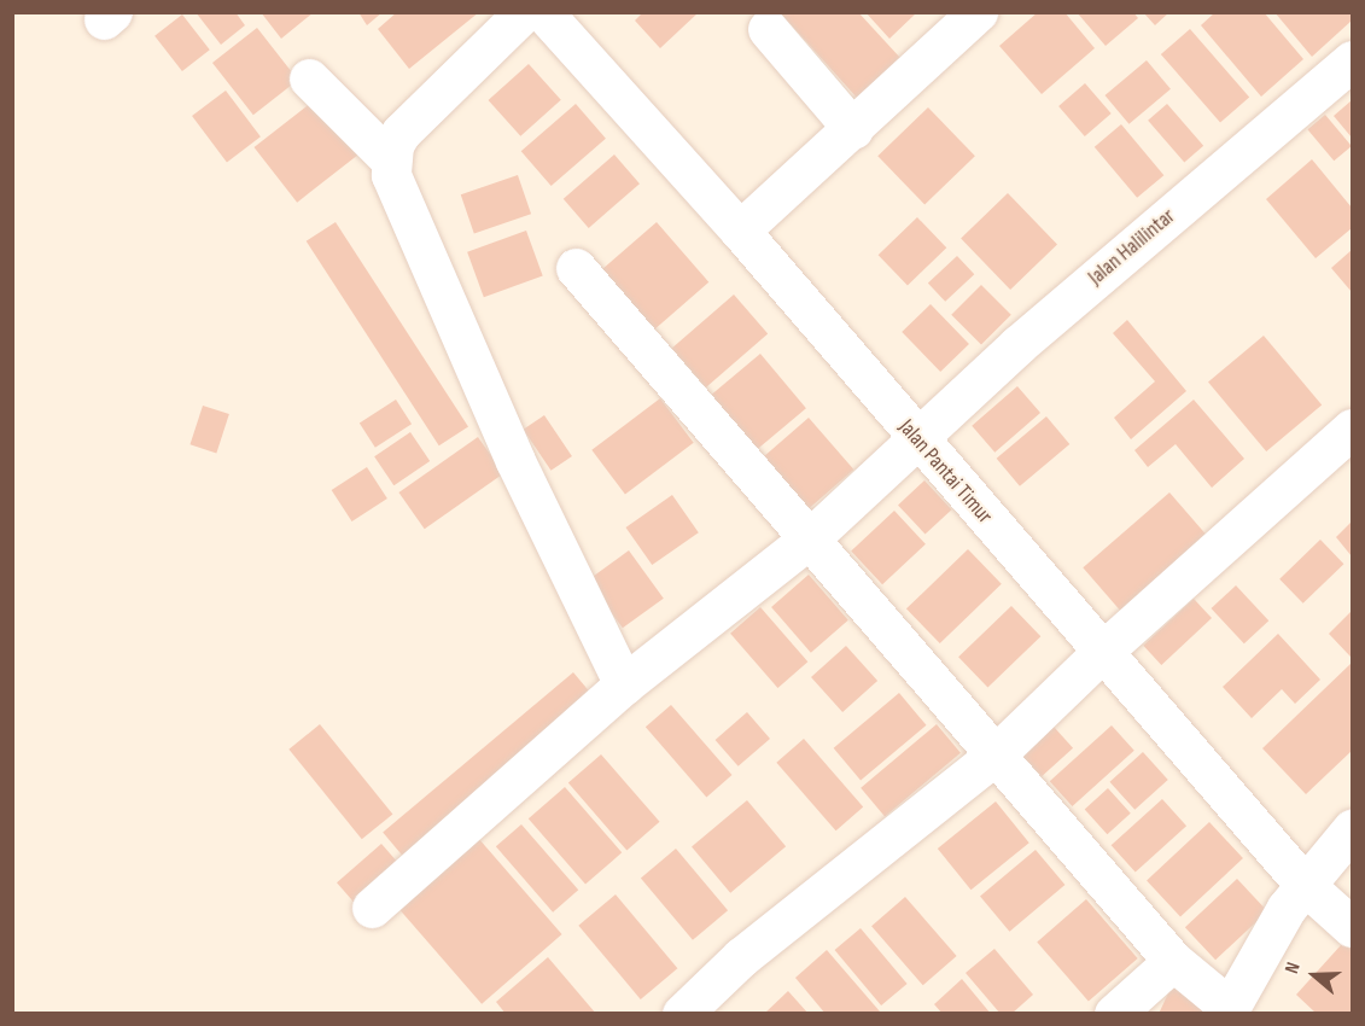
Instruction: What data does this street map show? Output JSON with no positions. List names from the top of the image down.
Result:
{
  "streets": {
    "street": ["Jalan Halilintar", "Jalan Pantai Timur"]
  },
  "crossings": [
    ["Jalan Halilintar", "Jalan Pantai Timur"]
  ],
  "north": "left"
}
